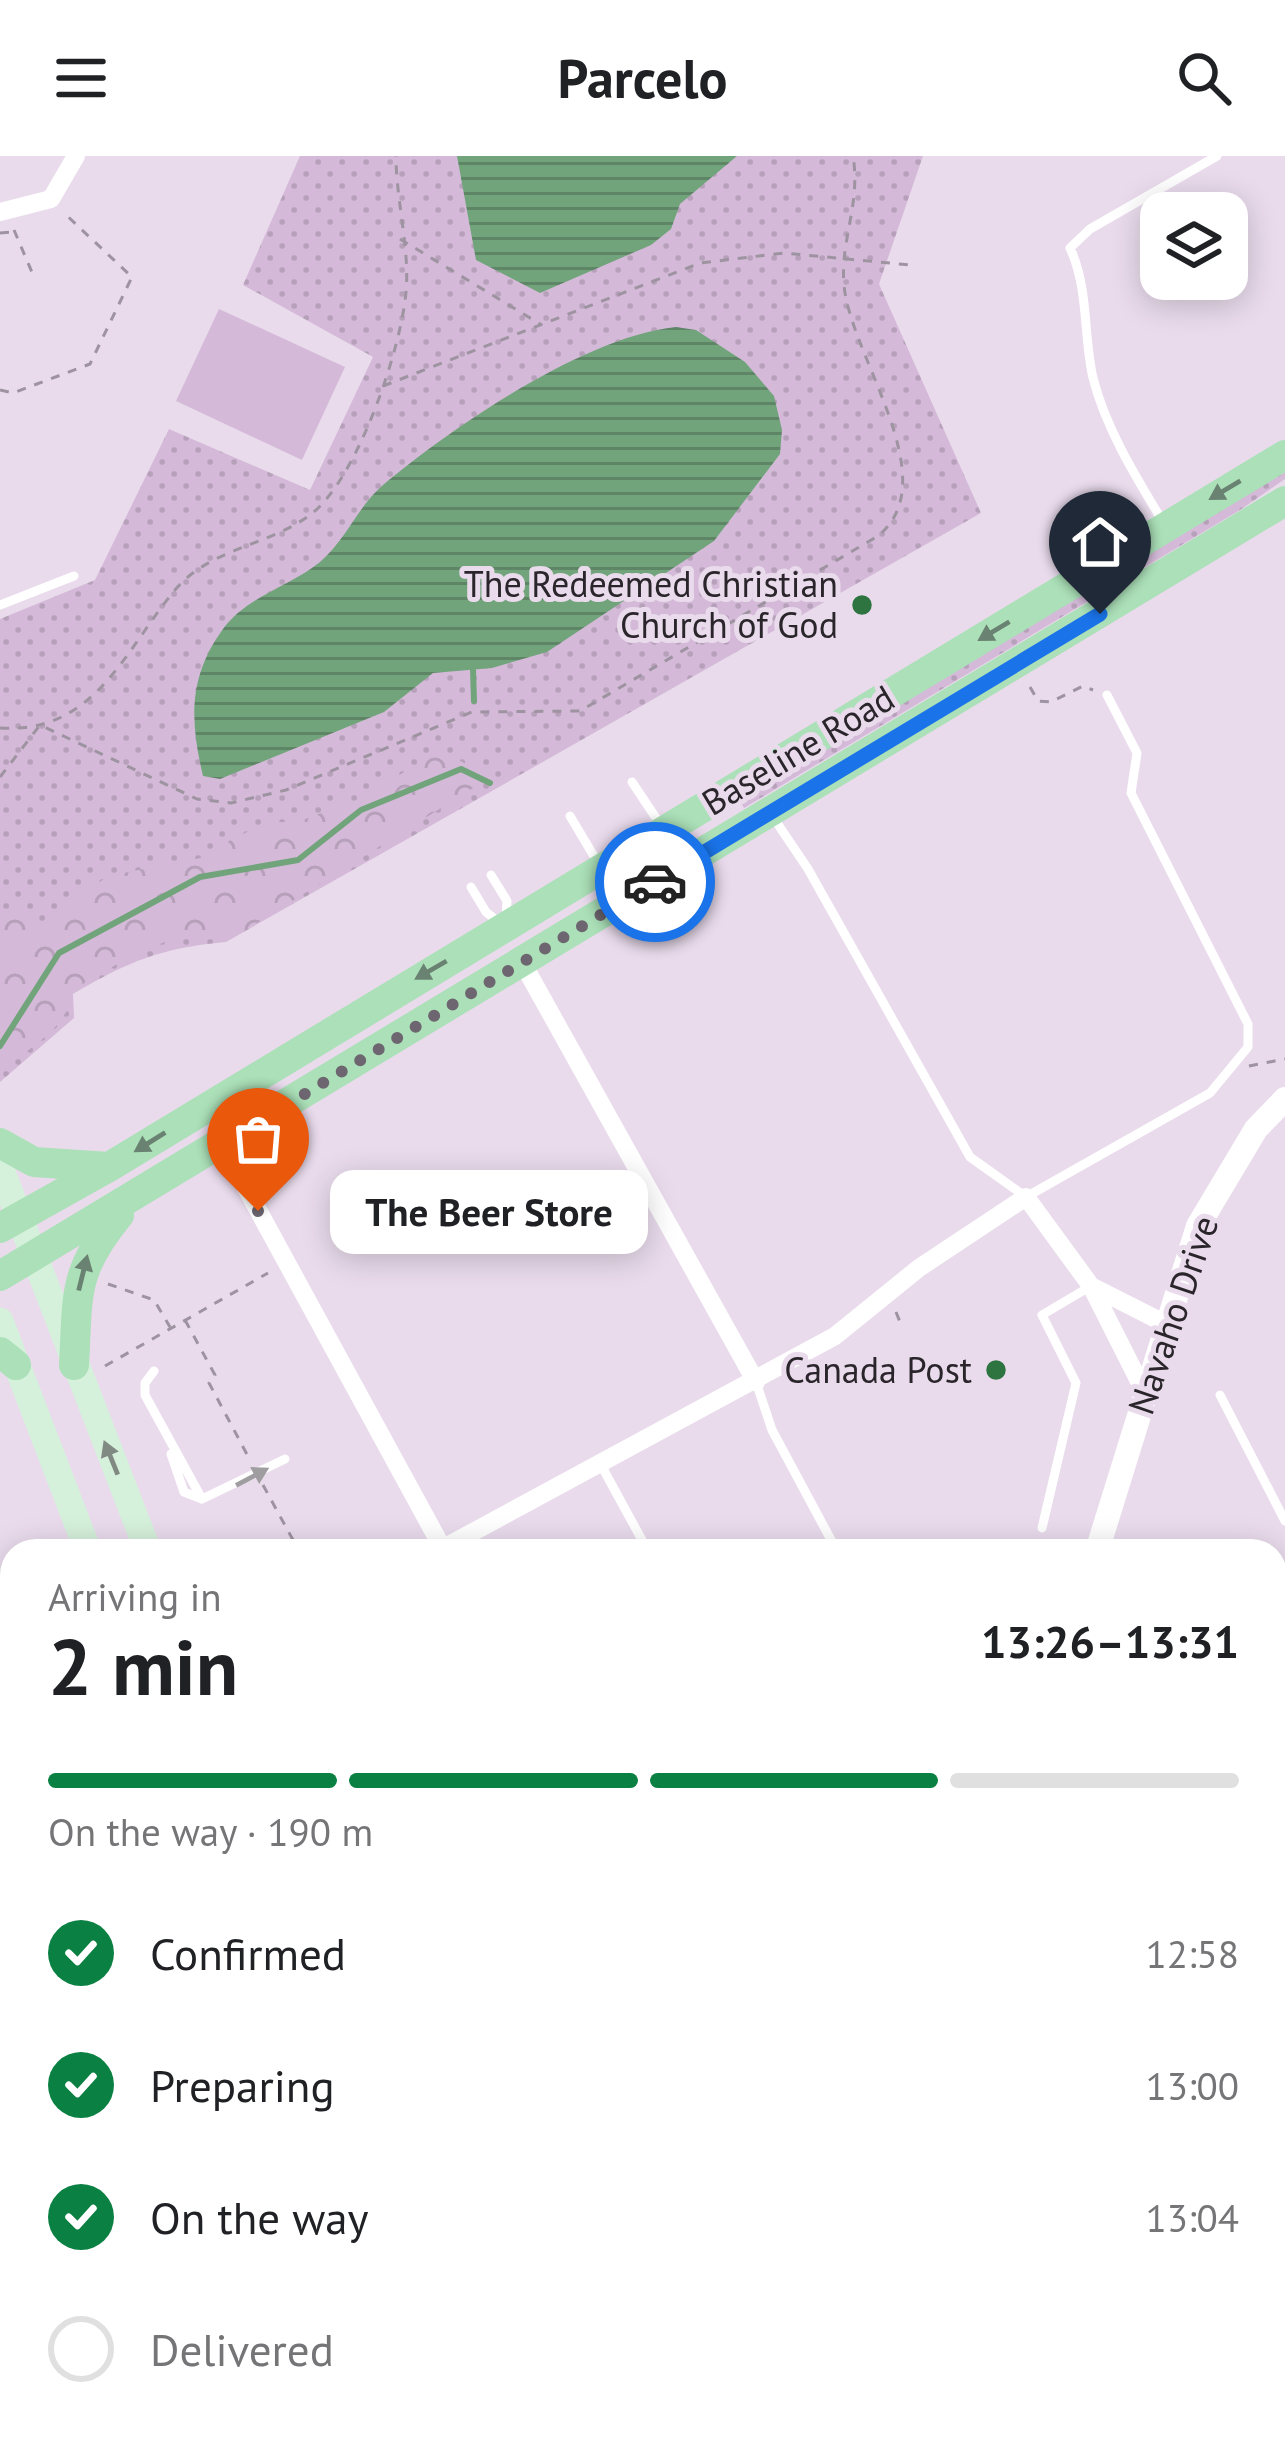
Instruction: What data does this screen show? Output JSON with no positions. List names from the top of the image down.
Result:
{
  "streets": {
    "main road": ["Baseline Road"],
    "street": ["Navaho Drive"]
  },
  "places": ["The Redeemed Christian Church of God", "The Beer Store", "Canada Post"],
  "page": {
    "header": "Parcelo",
    "bubble": "The Beer Store",
    "heading": ["2 min", "Arriving in", "13:26–13:31"],
    "bar": "On the way · 190 m",
    "list": [
      ["Confirmed", "12:58"],
      ["Preparing", "13:00"],
      ["On the way", "13:04"],
      "Delivered"
    ]
  }
}
